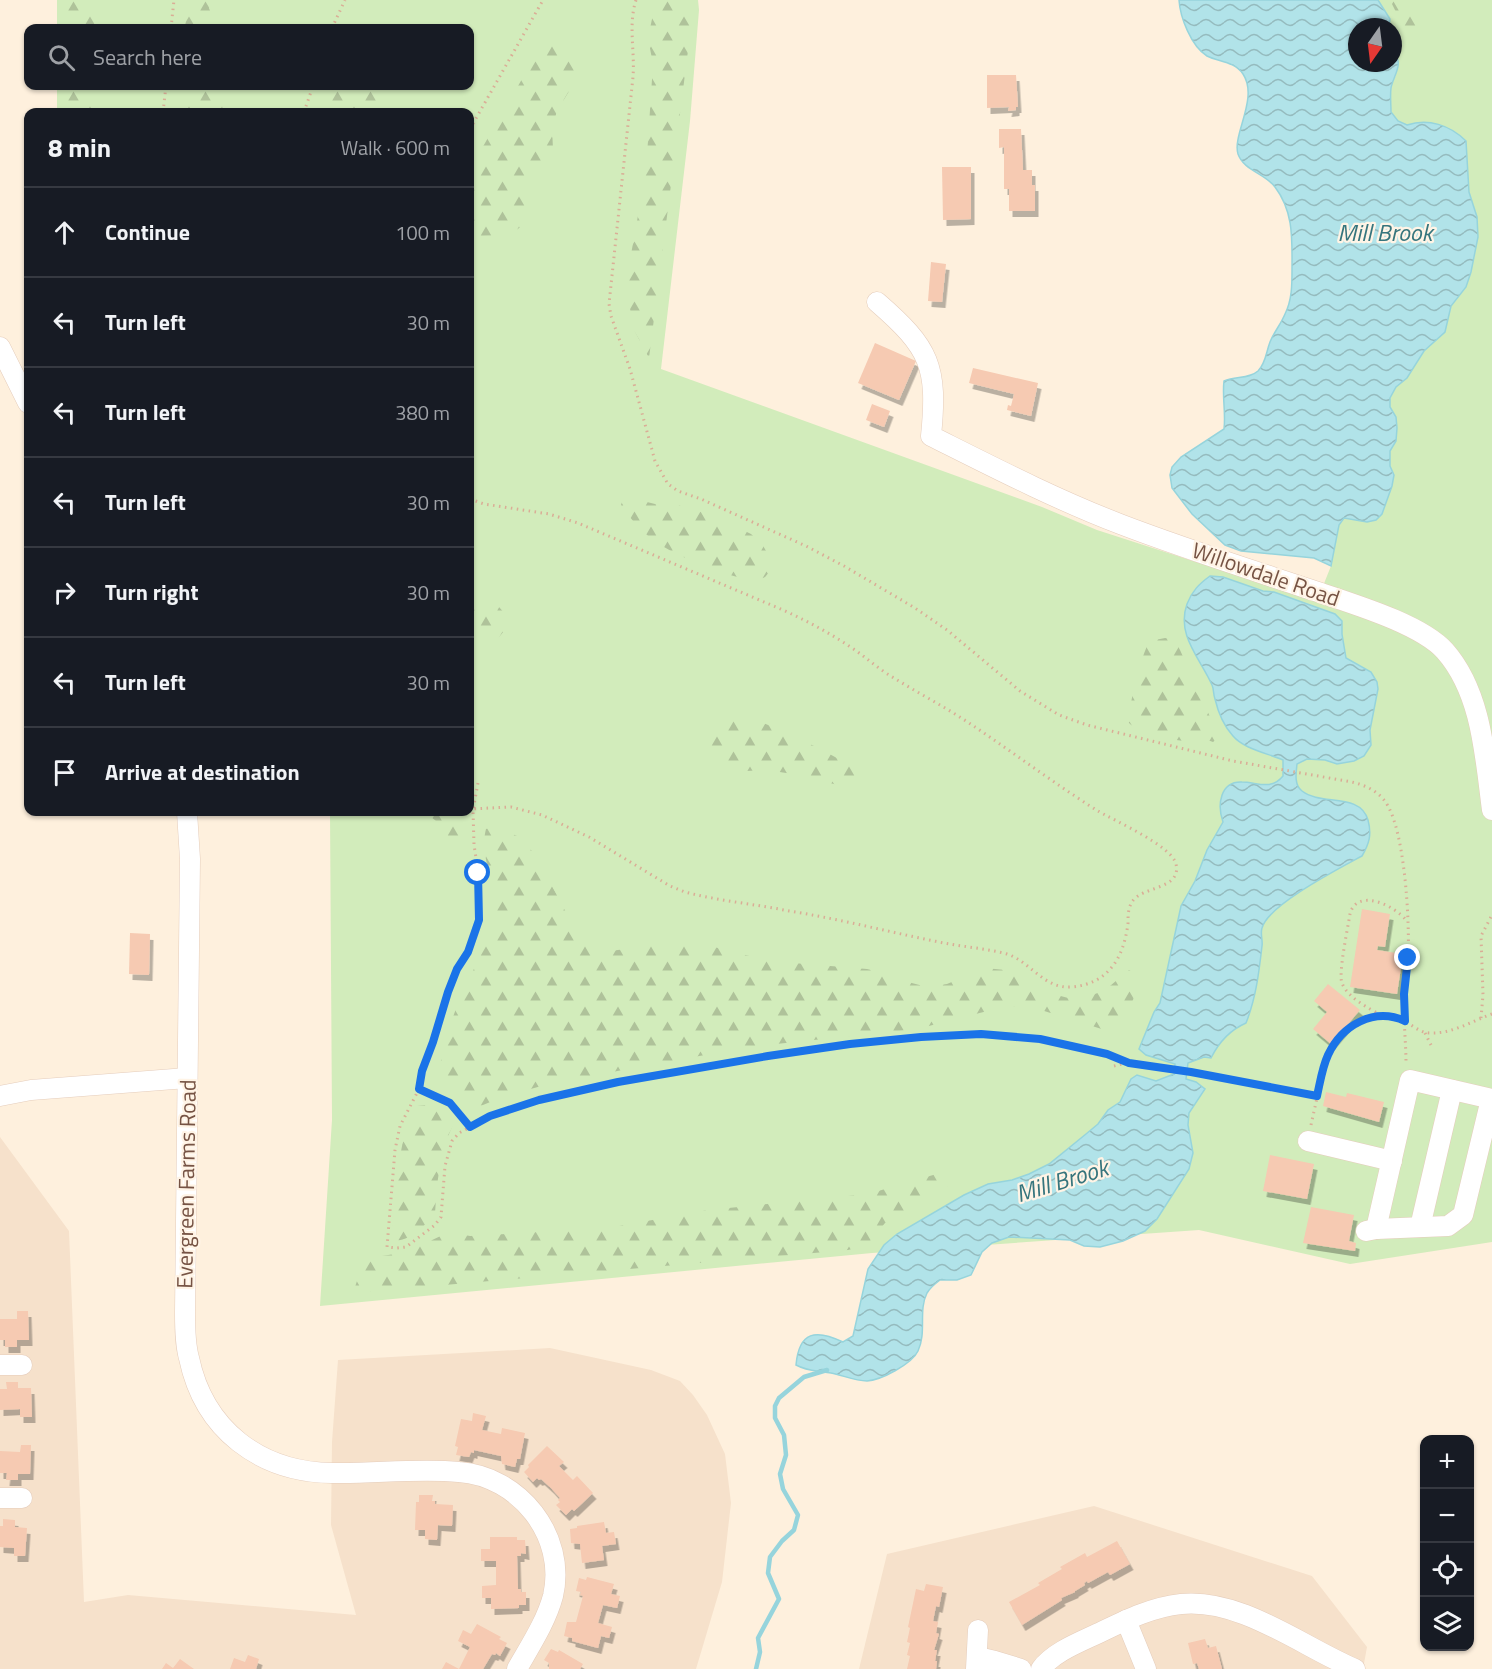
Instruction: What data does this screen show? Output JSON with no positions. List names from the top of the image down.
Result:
{
  "streets": {
    "street": ["Willowdale Road", "Evergreen Farms Road"]
  },
  "water": ["Mill Brook"],
  "north": "bottom",
  "page": {
    "search": "Search here",
    "heading": ["8 min", "Walk · 600 m"],
    "list": [
      ["Continue", "100 m"],
      ["Turn left", "30 m"],
      ["Turn left", "380 m"],
      ["Turn left", "30 m"],
      ["Turn right", "30 m"],
      ["Turn left", "30 m"],
      "Arrive at destination"
    ],
    "map_buttons": ["+", "−"]
  }
}
